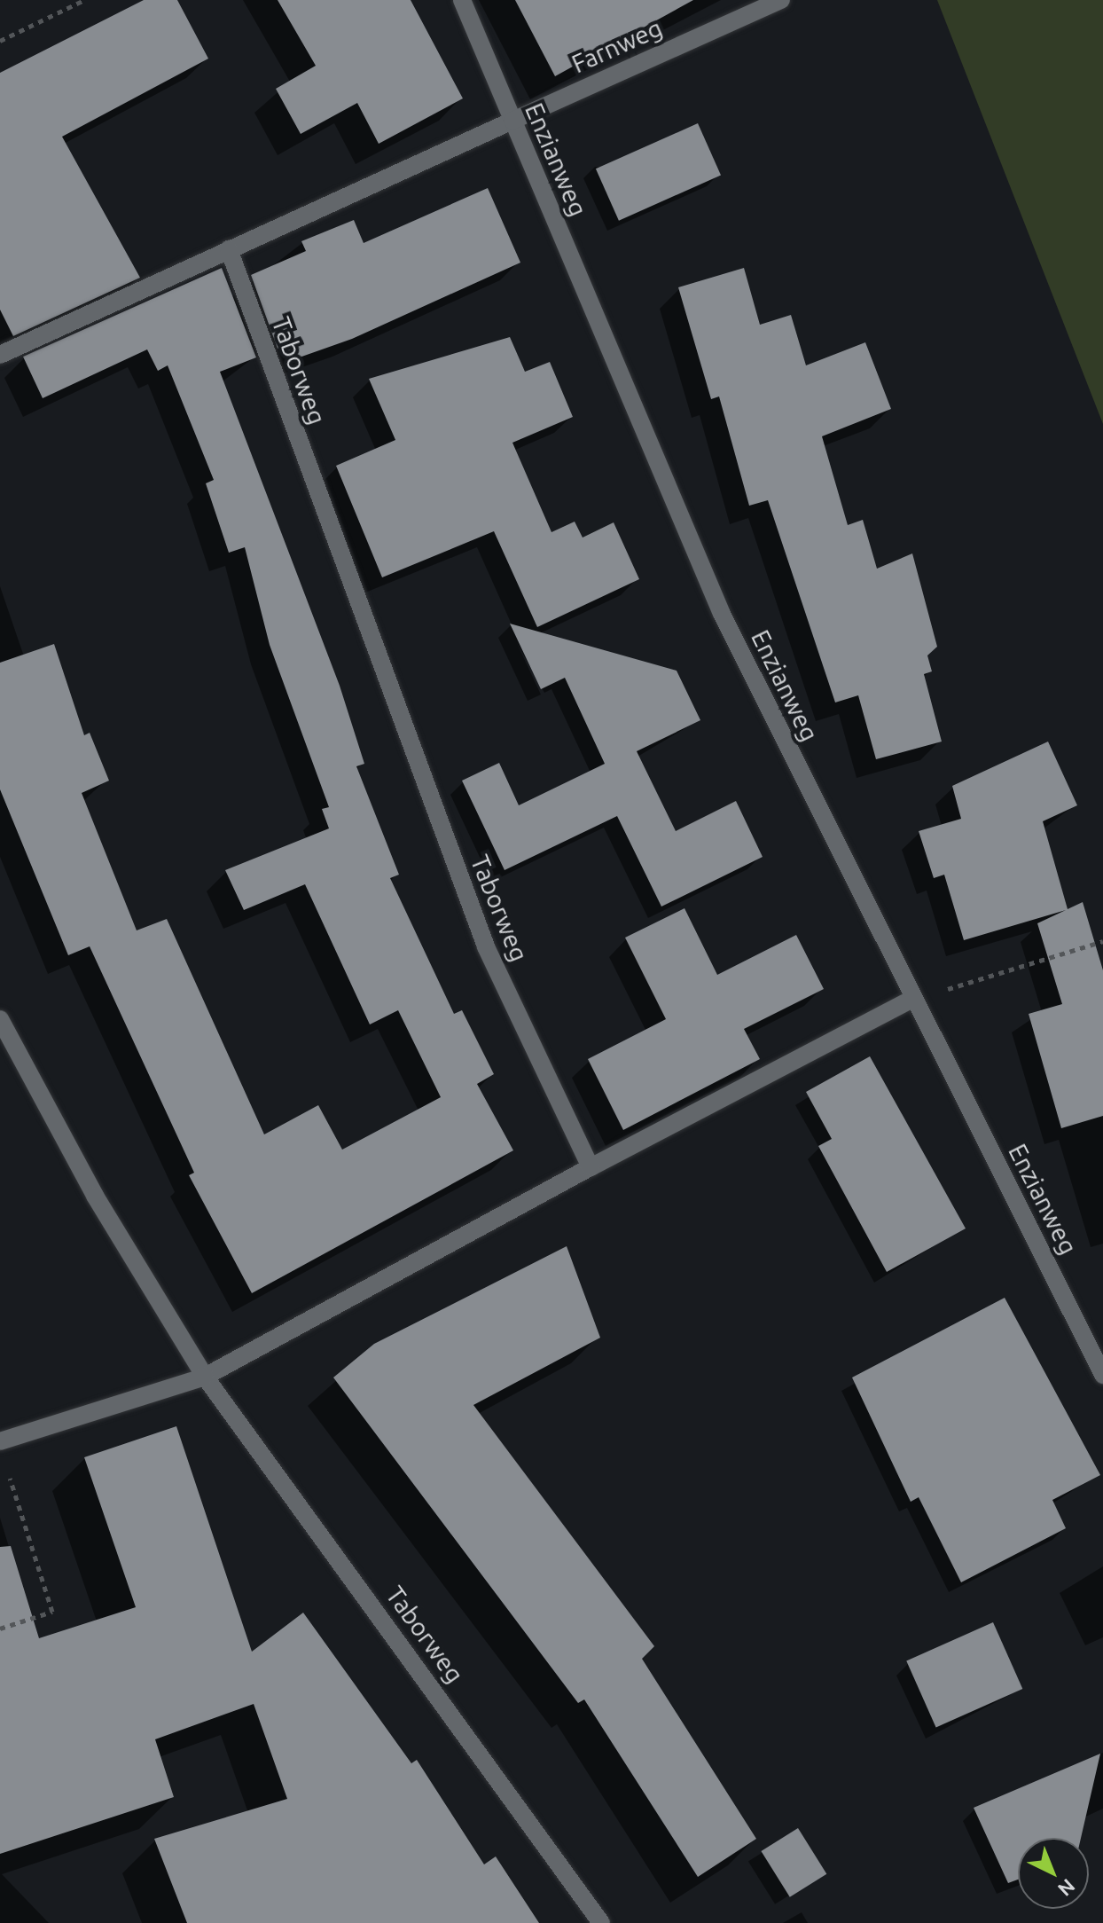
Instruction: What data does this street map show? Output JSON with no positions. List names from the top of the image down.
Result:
{
  "streets": {
    "street": ["Farnweg", "Enzianweg", "Taborweg"]
  },
  "crossings": [
    ["Farnweg", "Enzianweg"],
    ["Farnweg", "Taborweg"]
  ],
  "north": "bottom right"
}
